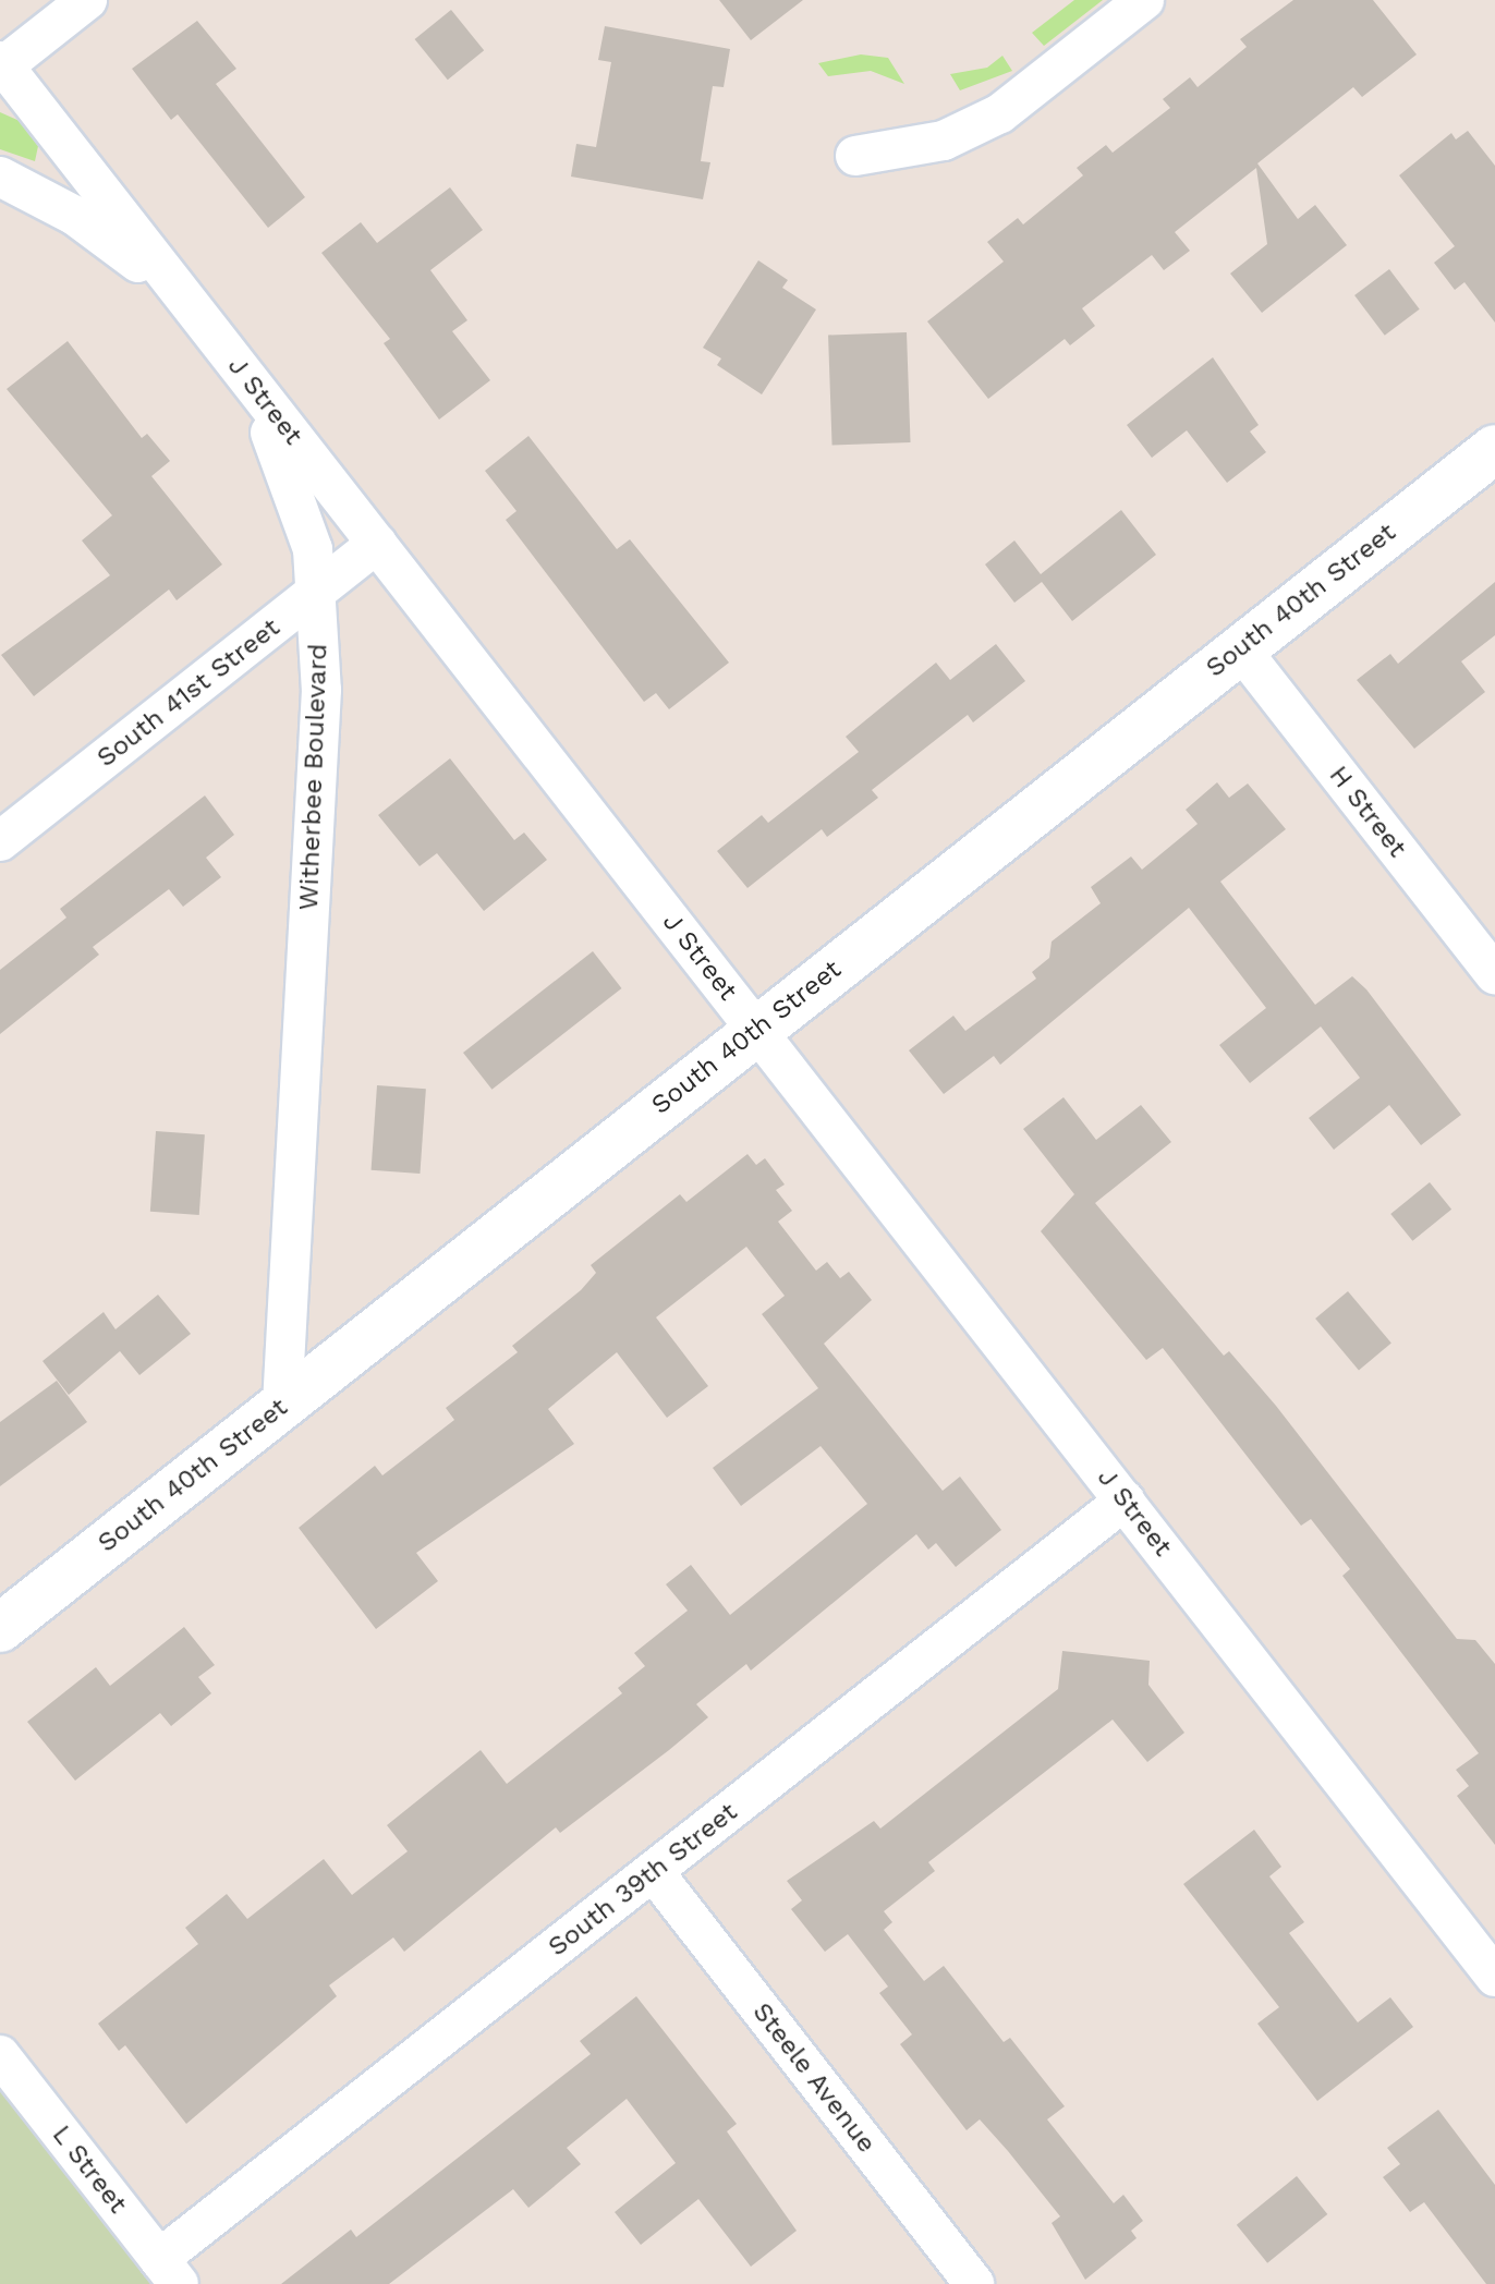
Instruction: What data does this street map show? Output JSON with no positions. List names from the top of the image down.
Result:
{
  "streets": {
    "main road": ["South 40th Street"],
    "street": [
      "J Street",
      "South 41st Street",
      "Witherbee Boulevard",
      "H Street",
      "South 39th Street",
      "Steele Avenue",
      "L Street"
    ]
  },
  "crossings": [
    ["J Street", "South 40th Street"],
    ["J Street", "South 41st Street"],
    ["J Street", "Witherbee Boulevard"],
    ["J Street", "South 39th Street"],
    ["South 40th Street", "Witherbee Boulevard"],
    ["South 40th Street", "H Street"],
    ["South 41st Street", "Witherbee Boulevard"],
    ["South 39th Street", "Steele Avenue"],
    ["South 39th Street", "L Street"]
  ]
}
